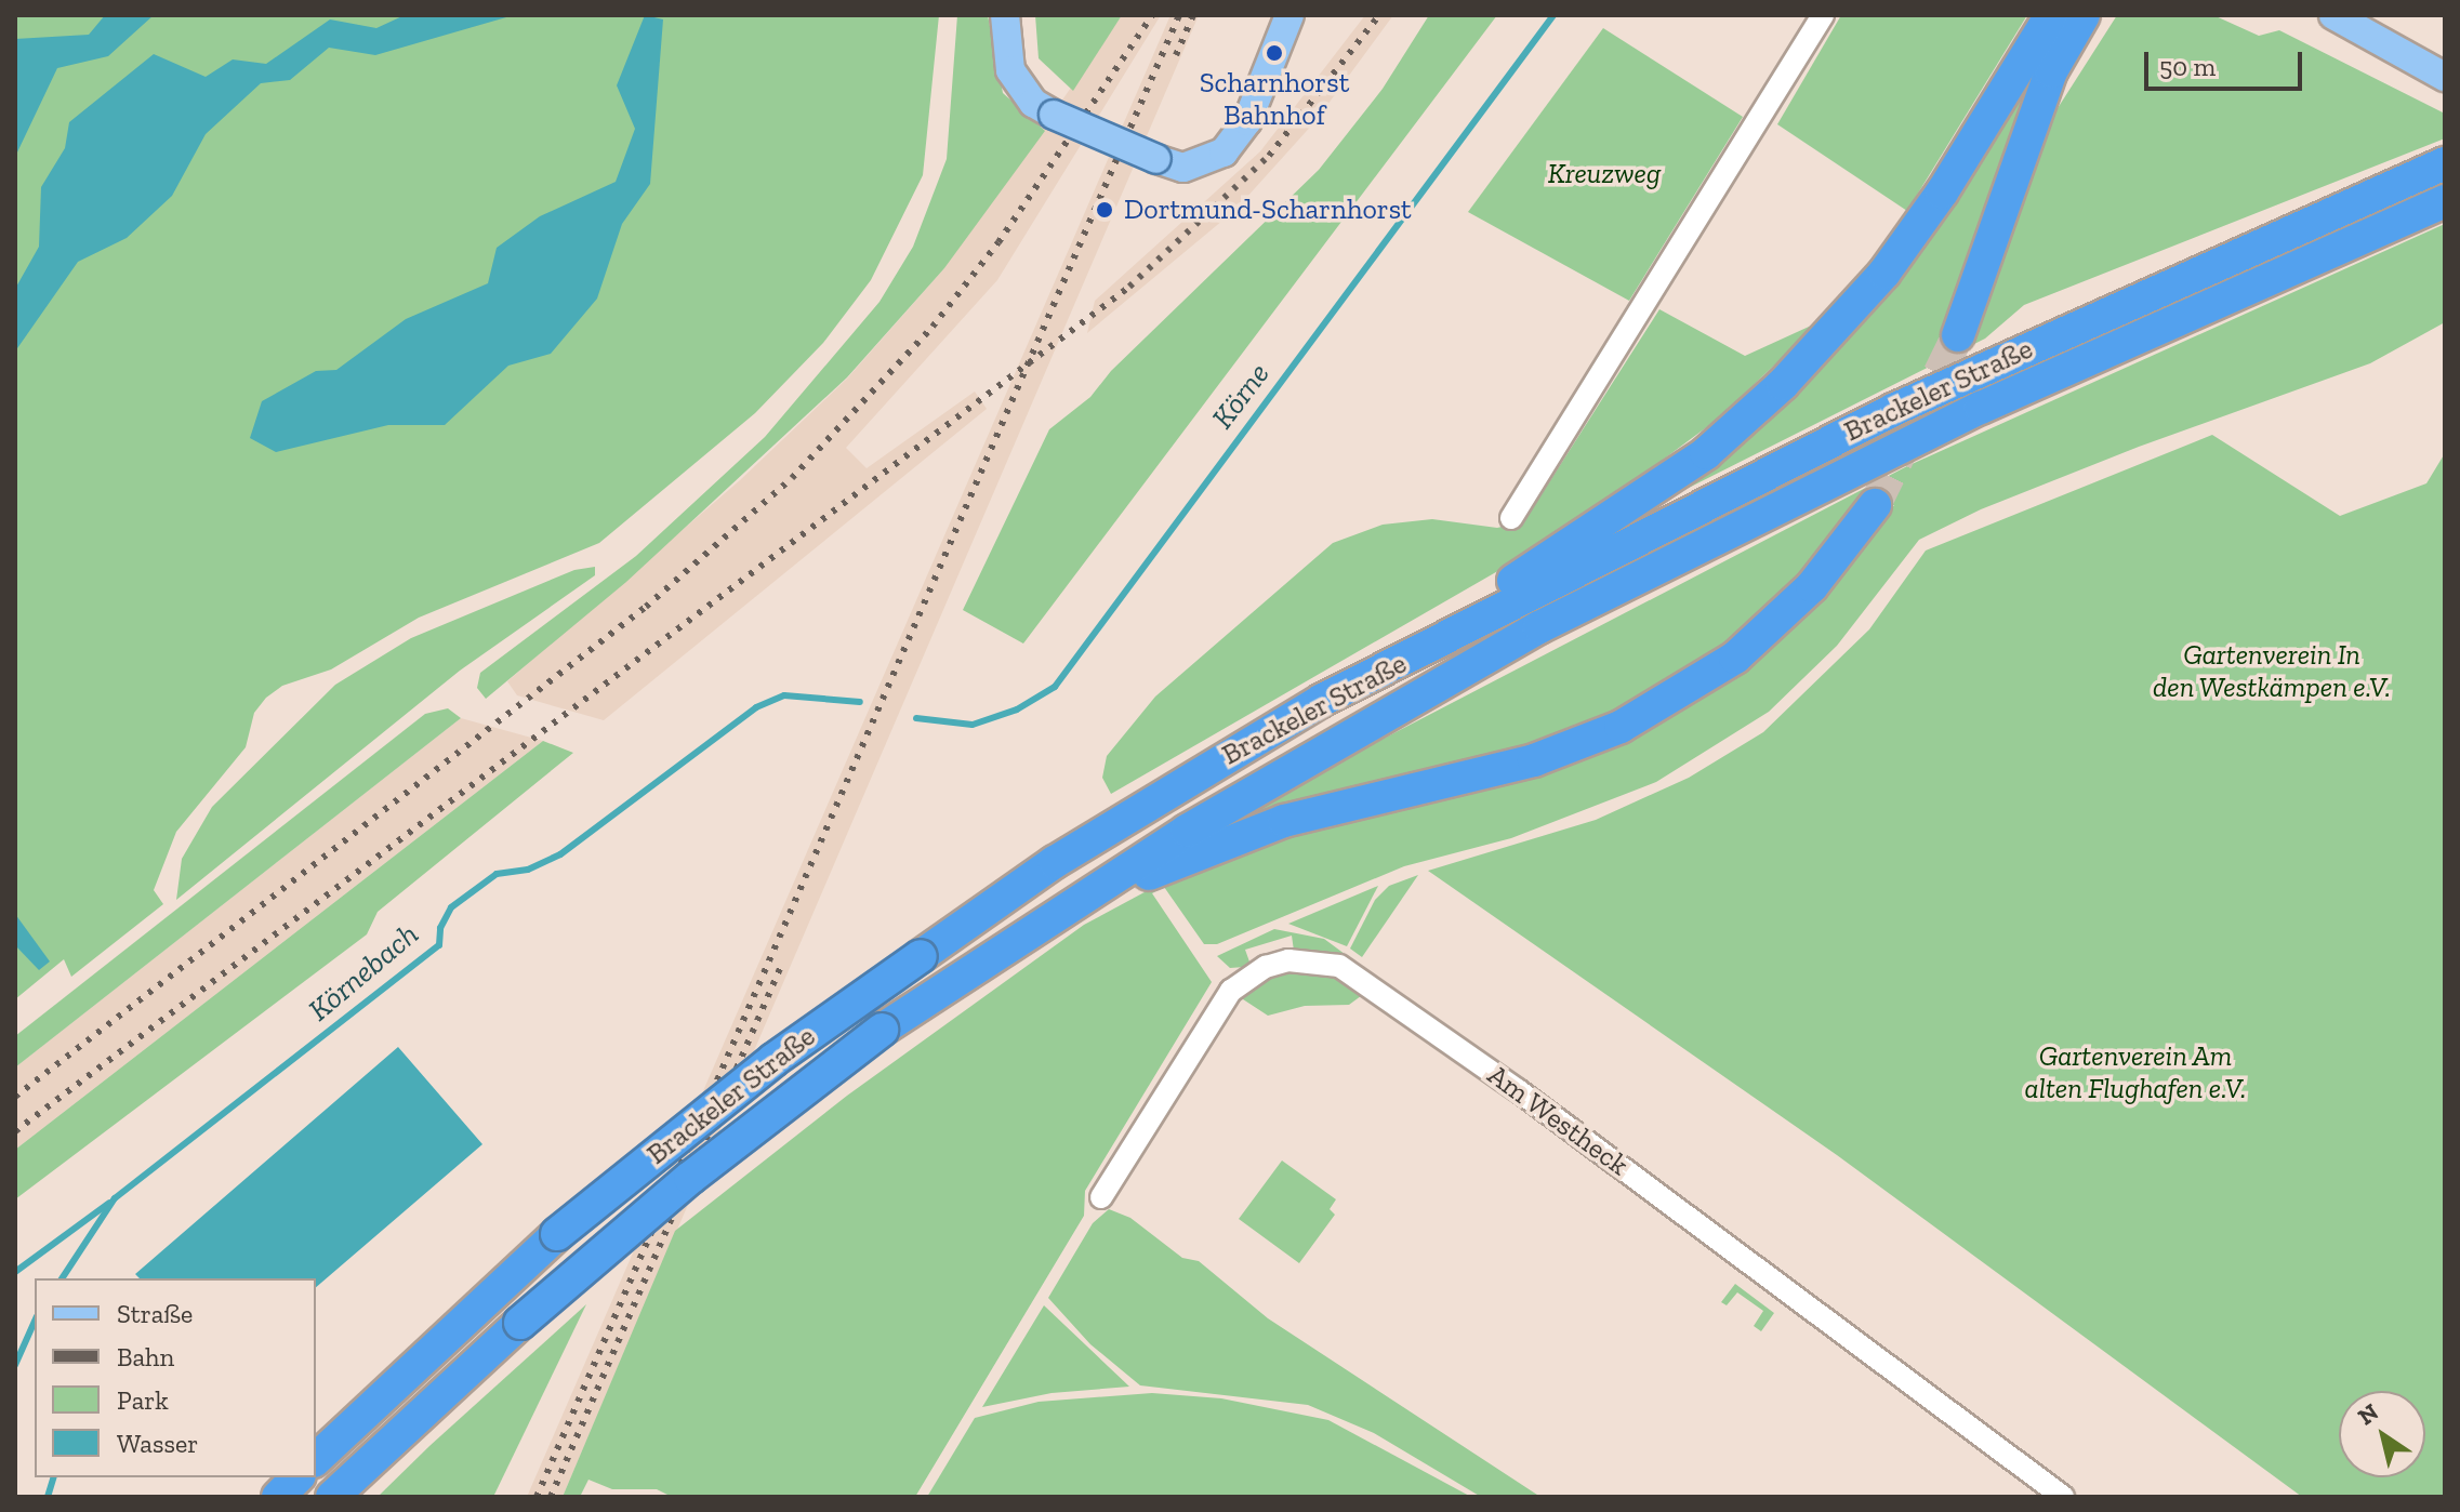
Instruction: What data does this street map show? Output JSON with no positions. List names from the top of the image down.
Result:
{
  "streets": {
    "highway": ["Brackeler Straße"],
    "street": ["Am Westheck"]
  },
  "water": ["Körne", "Körnebach"],
  "parks": ["Kreuzweg", "Gartenverein In den Westkämpen e.V.", "Gartenverein Am alten Flughafen e.V."],
  "places": ["Scharnhorst Bahnhof", "Dortmund-Scharnhorst"],
  "legend": [
    "Straße",
    "Bahn",
    "Park",
    "Wasser"
  ],
  "scale_bar": "50 m",
  "north": "top left"
}
